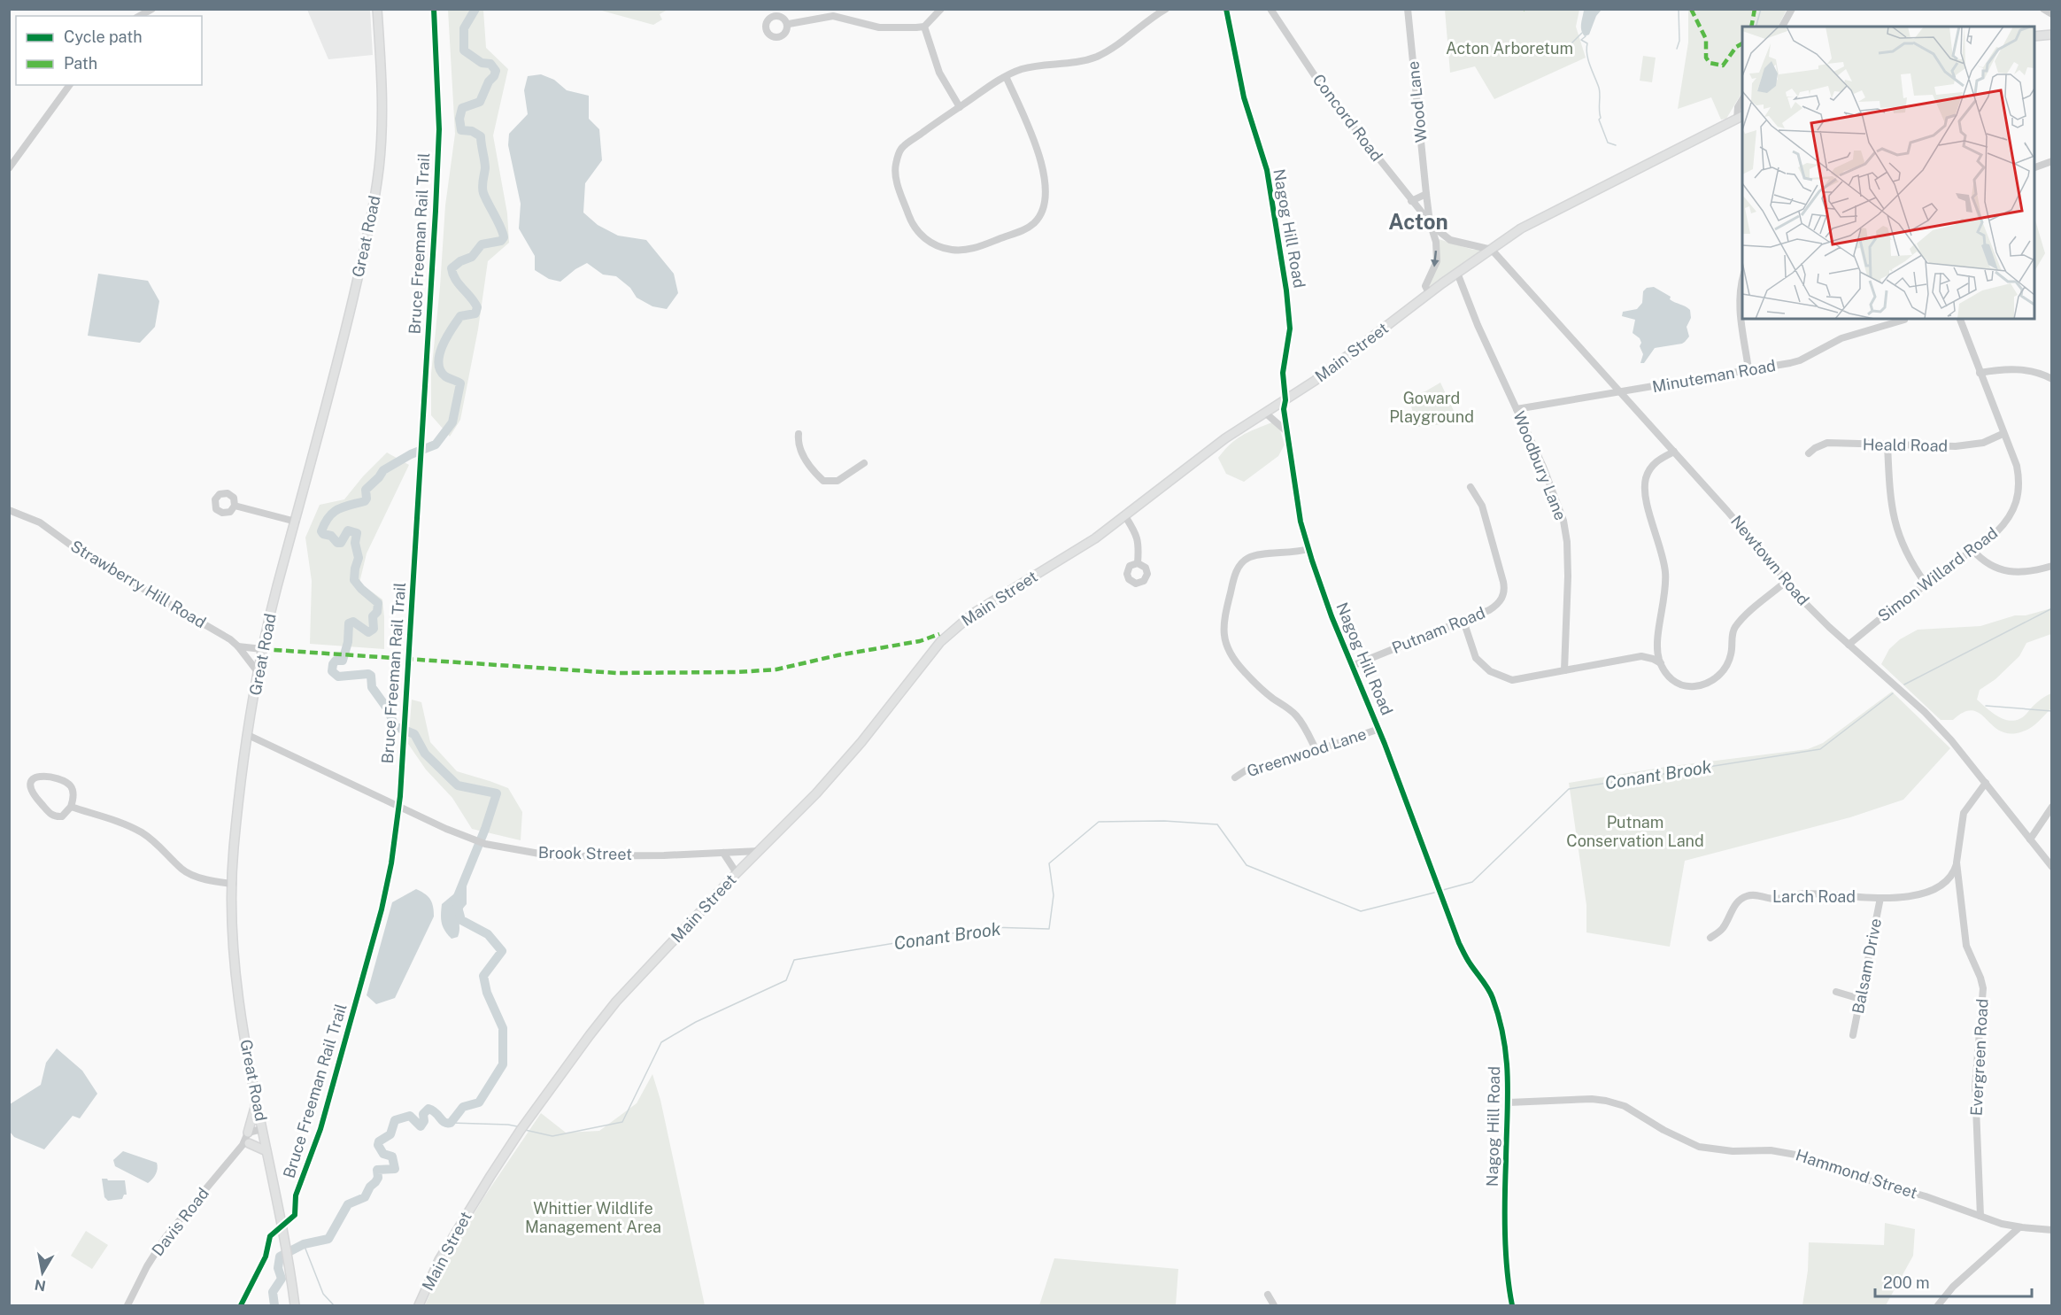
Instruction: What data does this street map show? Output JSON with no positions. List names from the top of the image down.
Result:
{
  "streets": {
    "main road": ["Great Road", "Main Street"],
    "street": [
      "Wood Lane",
      "Concord Road",
      "Nagog Hill Road",
      "Minuteman Road",
      "Heald Road",
      "Woodbury Lane",
      "Newtown Road",
      "Simon Willard Road",
      "Strawberry Hill Road",
      "Putnam Road",
      "Greenwood Lane",
      "Brook Street",
      "Larch Road",
      "Balsam Drive",
      "Evergreen Road",
      "Hammond Street",
      "Davis Road"
    ],
    "cycle path": ["Bruce Freeman Rail Trail"]
  },
  "crossings": [
    ["Wood Lane", "Concord Road"],
    ["Concord Road", "Main Street"],
    ["Concord Road", "Newtown Road"],
    ["Nagog Hill Road", "Main Street"],
    ["Nagog Hill Road", "Putnam Road"],
    ["Nagog Hill Road", "Greenwood Lane"],
    ["Nagog Hill Road", "Hammond Street"],
    ["Great Road", "Strawberry Hill Road"],
    ["Great Road", "Brook Street"],
    ["Great Road", "Davis Road"],
    ["Main Street", "Woodbury Lane"],
    ["Main Street", "Newtown Road"],
    ["Main Street", "Brook Street"],
    ["Minuteman Road", "Woodbury Lane"],
    ["Minuteman Road", "Newtown Road"],
    ["Heald Road", "Simon Willard Road"],
    ["Newtown Road", "Simon Willard Road"],
    ["Newtown Road", "Evergreen Road"],
    ["Larch Road", "Balsam Drive"],
    ["Larch Road", "Evergreen Road"],
    ["Evergreen Road", "Hammond Street"]
  ],
  "districts": ["Acton"],
  "water": ["Conant Brook"],
  "parks": [
    "Acton Arboretum",
    "Goward Playground",
    "Putnam Conservation Land",
    "Whittier Wildlife Management Area"
  ],
  "legend": ["Cycle path", "Path"],
  "scale_bar": "200 m",
  "north": "bottom"
}
